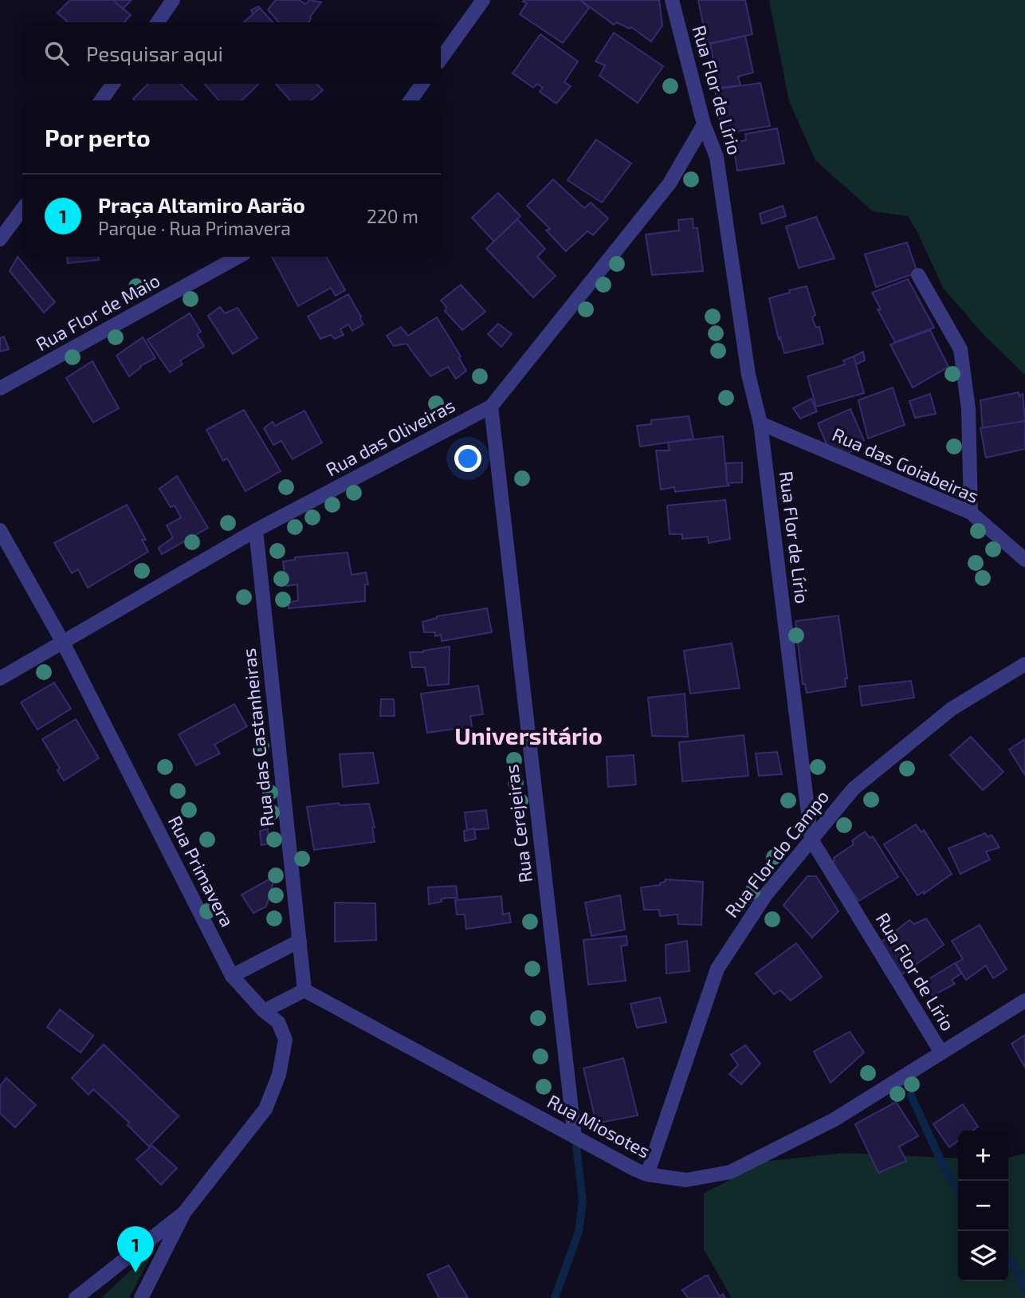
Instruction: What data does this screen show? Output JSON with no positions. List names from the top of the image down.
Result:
{
  "streets": {
    "street": [
      "Rua Flor de Lírio",
      "Rua Flor de Maio",
      "Rua das Oliveiras",
      "Rua das Goiabeiras",
      "Rua das Castanheiras",
      "Rua Cerejeiras",
      "Rua Flor do Campo",
      "Rua Primavera",
      "Rua Miosotes"
    ]
  },
  "crossings": [
    ["Rua Flor de Lírio", "Rua das Oliveiras"],
    ["Rua Flor de Lírio", "Rua das Goiabeiras"],
    ["Rua Flor de Lírio", "Rua Flor do Campo"],
    ["Rua Flor de Lírio", "Rua Miosotes"],
    ["Rua das Oliveiras", "Rua das Castanheiras"],
    ["Rua das Oliveiras", "Rua Cerejeiras"],
    ["Rua das Oliveiras", "Rua Primavera"],
    ["Rua das Castanheiras", "Rua Miosotes"],
    ["Rua Cerejeiras", "Rua Miosotes"],
    ["Rua Flor do Campo", "Rua Miosotes"]
  ],
  "districts": ["Universitário"],
  "page": {
    "search": "Pesquisar aqui",
    "heading": "Por perto",
    "list": [
      {
        "mark": "1",
        "name": "Praça Altamiro Aarão",
        "note": "Parque · Rua Primavera",
        "value": "220 m"
      }
    ],
    "map_buttons": ["+", "−"],
    "pins": "1"
  }
}
